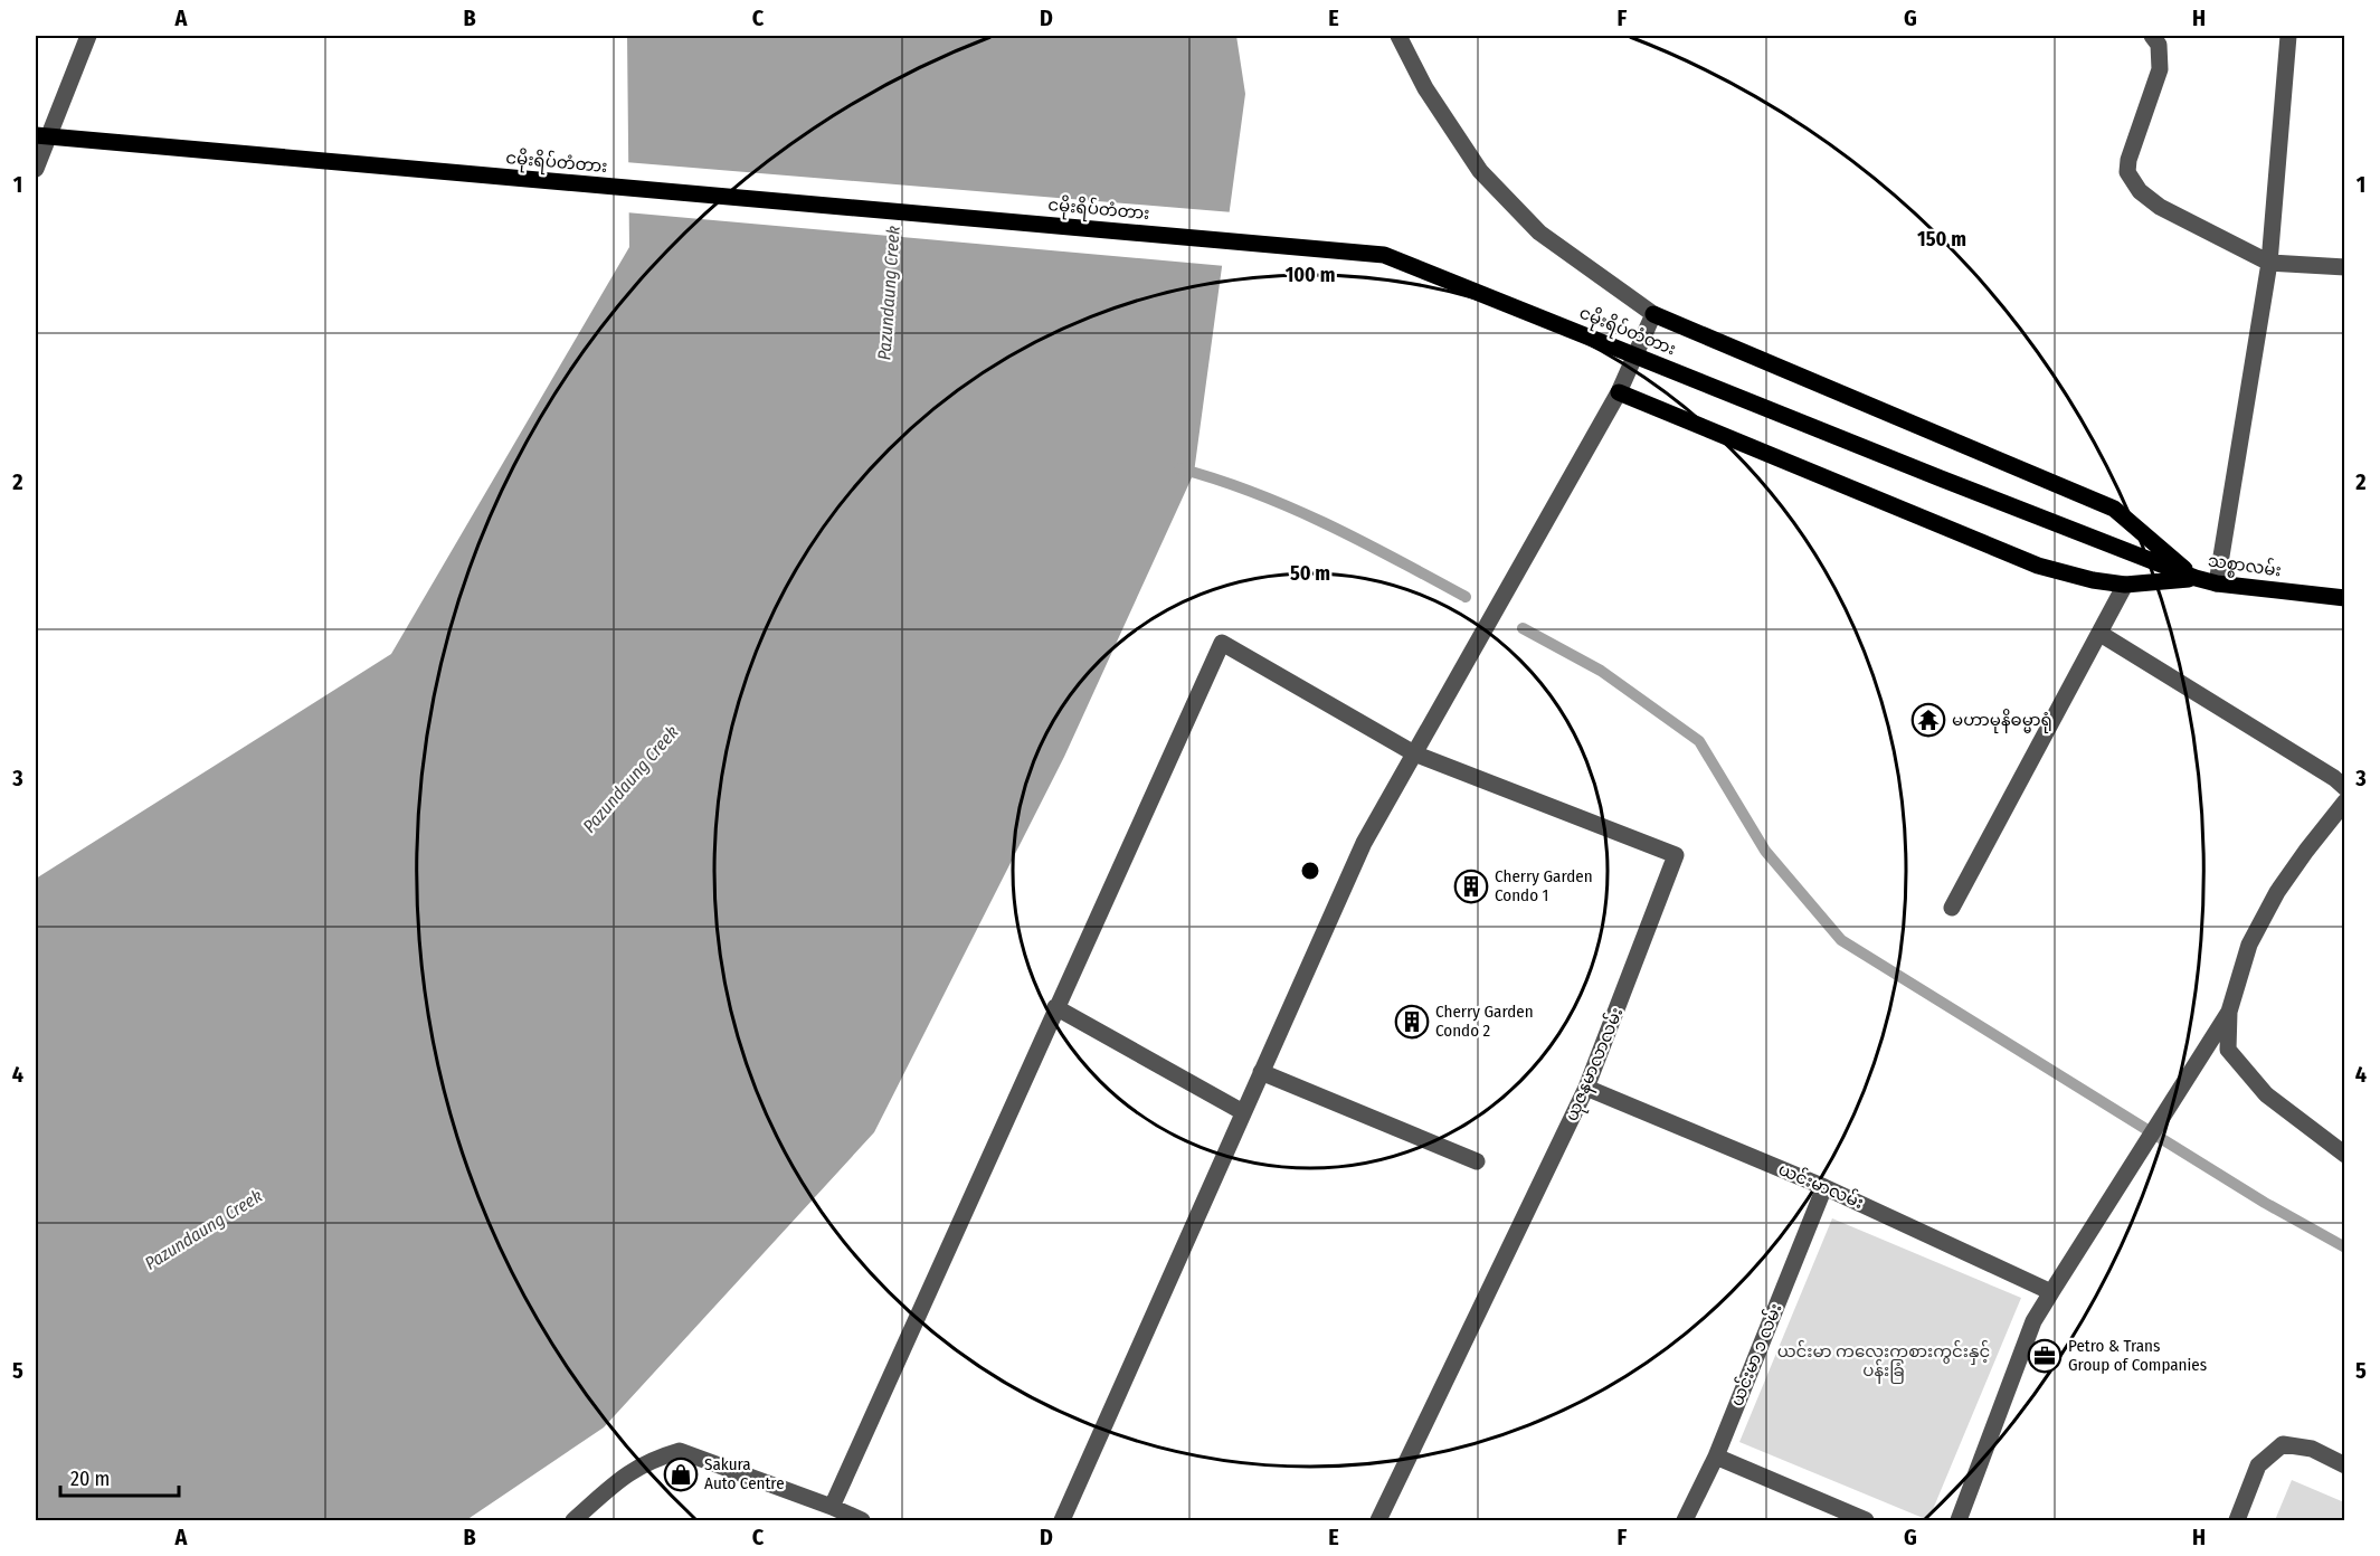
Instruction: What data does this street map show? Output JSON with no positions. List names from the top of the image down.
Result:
{
  "streets": {
    "main road": ["ငမိုးရိပ်တံတား", "သစ္စာလမ်း"],
    "street": ["ယုဇနမာလာလမ်း", "ယင်းမာလမ်း", "ယင်းမာ ၁ လမ်း"]
  },
  "crossings": [
    ["ငမိုးရိပ်တံတား", "သစ္စာလမ်း"],
    ["ယုဇနမာလာလမ်း", "ယင်းမာလမ်း"],
    ["ယင်းမာလမ်း", "ယင်းမာ ၁ လမ်း"]
  ],
  "water": ["Pazundaung Creek"],
  "parks": ["ယင်းမာ ကလေးကစားကွင်းနှင့် ပန်းခြံ"],
  "places": {
    "temple": ["မဟာမုနိဓမ္မာရုံ"],
    "building": ["Cherry Garden Condo 1", "Cherry Garden Condo 2"],
    "office": ["Petro & Trans Group of Companies"],
    "shop": ["Sakura Auto Centre"]
  },
  "scale_bar": "20 m",
  "grid": {
    "columns": [
      "A",
      "B",
      "C",
      "D",
      "E",
      "F",
      "G",
      "H"
    ],
    "rows": [
      "1",
      "2",
      "3",
      "4",
      "5"
    ]
  },
  "rings": ["150 m", "100 m", "50 m"]
}
